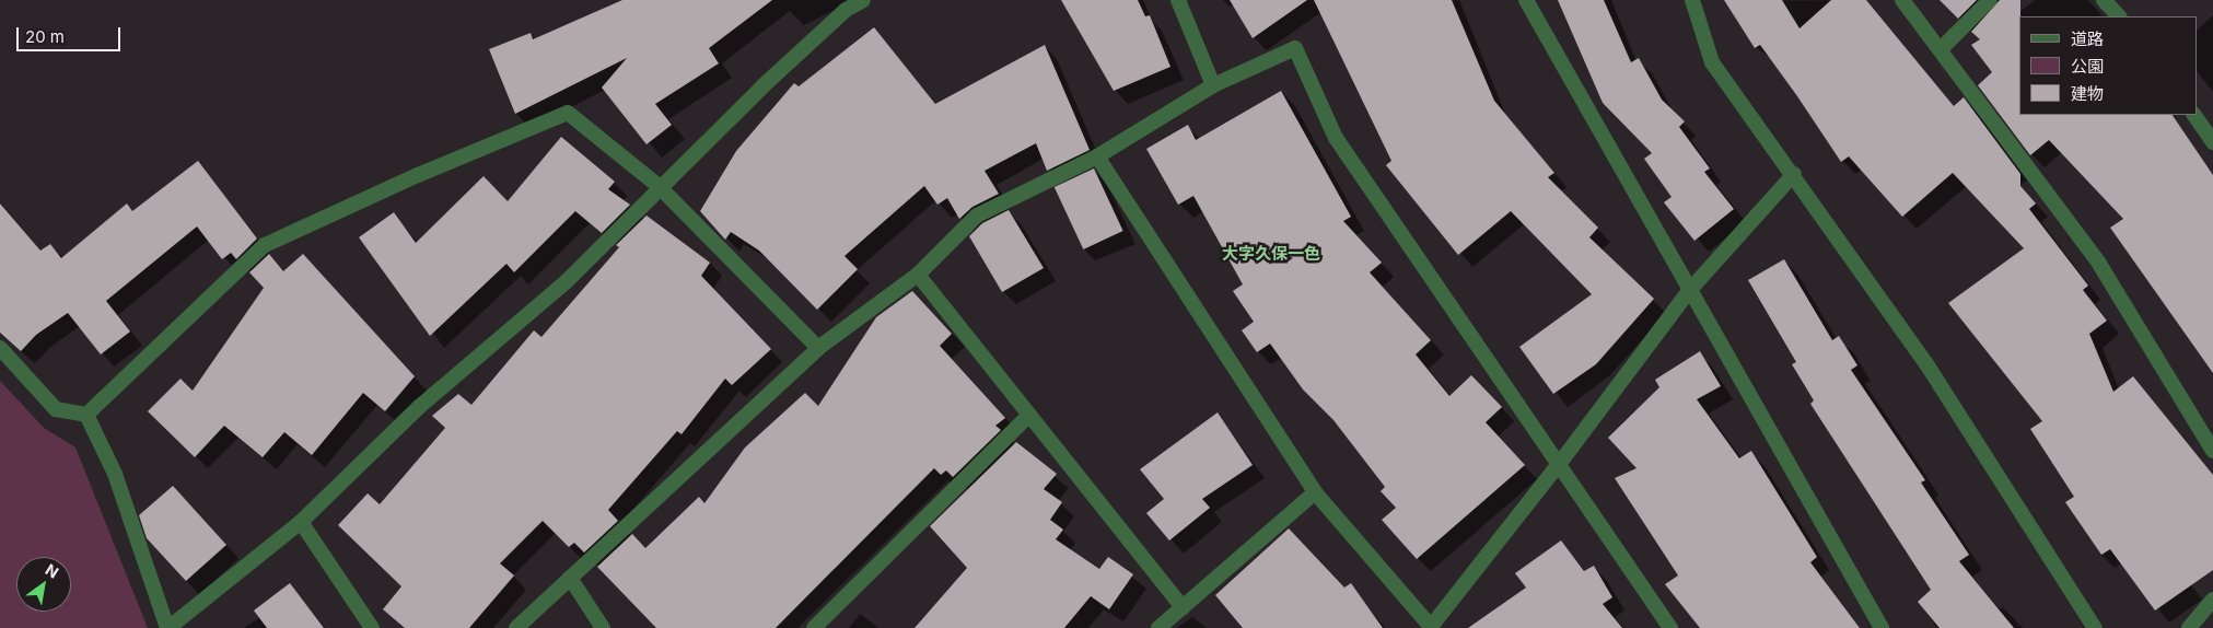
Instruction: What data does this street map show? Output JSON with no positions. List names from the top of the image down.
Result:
{
  "districts": ["大字久保一色"],
  "legend": ["道路", "公園", "建物"],
  "scale_bar": "20 m",
  "north": "top right"
}
